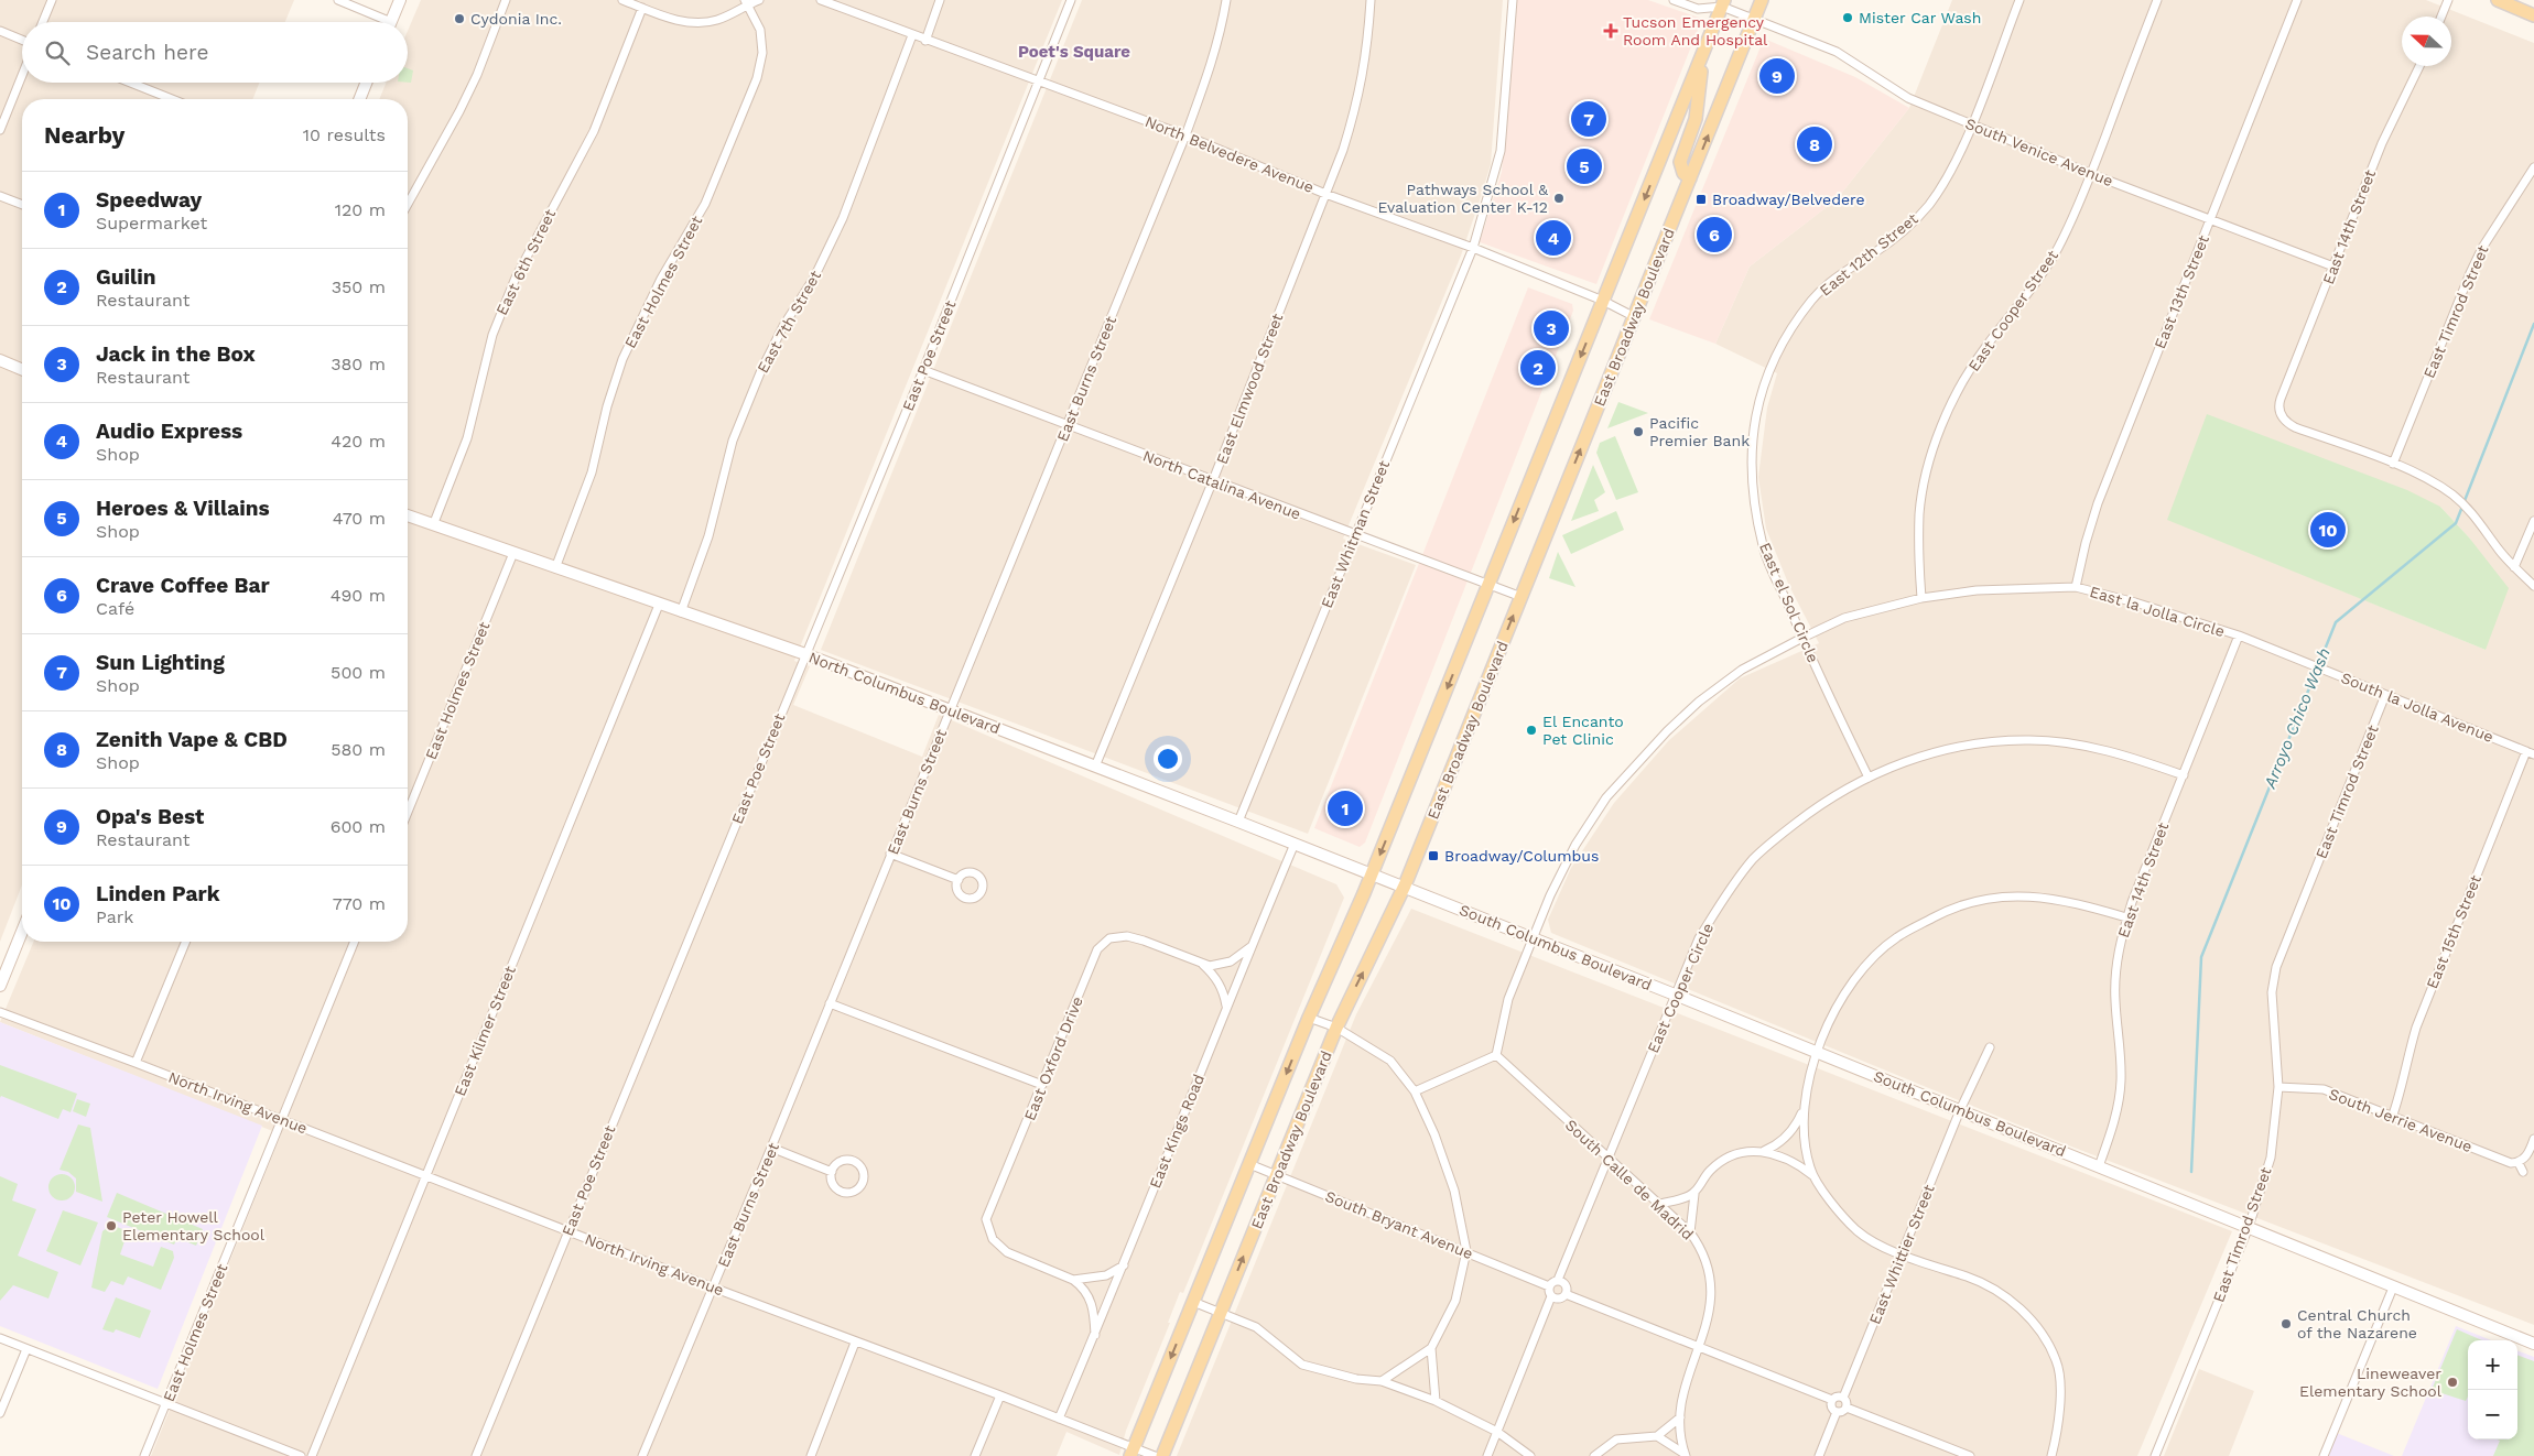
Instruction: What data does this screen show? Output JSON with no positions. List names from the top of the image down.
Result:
{
  "streets": {
    "main road": ["East Broadway Boulevard"],
    "street": [
      "South Venice Avenue",
      "North Belvedere Avenue",
      "East 14th Street",
      "East 12th Street",
      "East 6th Street",
      "East Holmes Street",
      "East 13th Street",
      "East Cooper Street",
      "East Timrod Street",
      "East 7th Street",
      "East Poe Street",
      "East Burns Street",
      "East Elmwood Street",
      "North Catalina Avenue",
      "East Whitman Street",
      "East el Sol Circle",
      "East la Jolla Circle",
      "North Columbus Boulevard",
      "South la Jolla Avenue",
      "East 15th Street",
      "South Columbus Boulevard",
      "East Cooper Circle",
      "East Kilmer Street",
      "East Oxford Drive",
      "North Irving Avenue",
      "South Jerrie Avenue",
      "East Kings Road",
      "South Calle de Madrid",
      "South Bryant Avenue",
      "East Whittier Street"
    ]
  },
  "crossings": [
    ["South Venice Avenue", "East 14th Street"],
    ["South Venice Avenue", "East 12th Street"],
    ["South Venice Avenue", "East 13th Street"],
    ["South Venice Avenue", "East Cooper Street"],
    ["South Venice Avenue", "East Broadway Boulevard"],
    ["North Belvedere Avenue", "East Broadway Boulevard"],
    ["North Belvedere Avenue", "East 7th Street"],
    ["North Belvedere Avenue", "East Poe Street"],
    ["North Belvedere Avenue", "East Burns Street"],
    ["North Belvedere Avenue", "East Elmwood Street"],
    ["North Belvedere Avenue", "East Whitman Street"],
    ["East 14th Street", "East Timrod Street"],
    ["East 14th Street", "East la Jolla Circle"],
    ["East 14th Street", "South la Jolla Avenue"],
    ["East 14th Street", "South Columbus Boulevard"],
    ["East 14th Street", "East Cooper Circle"],
    ["East 12th Street", "East el Sol Circle"],
    ["East 6th Street", "North Columbus Boulevard"],
    ["East Holmes Street", "North Columbus Boulevard"],
    ["East Holmes Street", "North Irving Avenue"],
    ["East 13th Street", "East la Jolla Circle"],
    ["East Cooper Street", "East la Jolla Circle"],
    ["East Timrod Street", "South la Jolla Avenue"],
    ["East Timrod Street", "South Columbus Boulevard"],
    ["East Timrod Street", "South Jerrie Avenue"],
    ["East Broadway Boulevard", "North Catalina Avenue"],
    ["East Broadway Boulevard", "North Columbus Boulevard"],
    ["East Broadway Boulevard", "South Columbus Boulevard"],
    ["East Broadway Boulevard", "North Irving Avenue"],
    ["East Broadway Boulevard", "South Bryant Avenue"],
    ["East 7th Street", "North Columbus Boulevard"],
    ["East Poe Street", "North Catalina Avenue"],
    ["East Poe Street", "North Columbus Boulevard"],
    ["East Poe Street", "North Irving Avenue"],
    ["East Burns Street", "North Catalina Avenue"],
    ["East Burns Street", "North Columbus Boulevard"],
    ["East Burns Street", "North Irving Avenue"],
    ["East Elmwood Street", "North Catalina Avenue"],
    ["East Elmwood Street", "North Columbus Boulevard"],
    ["North Catalina Avenue", "East Whitman Street"],
    ["East Whitman Street", "North Columbus Boulevard"],
    ["East el Sol Circle", "East la Jolla Circle"],
    ["East el Sol Circle", "East Cooper Circle"],
    ["East la Jolla Circle", "South la Jolla Avenue"],
    ["East la Jolla Circle", "South Columbus Boulevard"],
    ["East la Jolla Circle", "South Calle de Madrid"],
    ["North Columbus Boulevard", "South Columbus Boulevard"],
    ["North Columbus Boulevard", "East Kilmer Street"],
    ["North Columbus Boulevard", "East Kings Road"],
    ["South la Jolla Avenue", "East 15th Street"],
    ["East 15th Street", "South Jerrie Avenue"],
    ["South Columbus Boulevard", "East Cooper Circle"],
    ["South Columbus Boulevard", "East Whittier Street"],
    ["East Cooper Circle", "South Calle de Madrid"],
    ["East Kilmer Street", "North Irving Avenue"],
    ["East Oxford Drive", "East Kings Road"],
    ["North Irving Avenue", "East Kings Road"]
  ],
  "districts": ["Poet's Square"],
  "water": ["Arroyo Chico Wash"],
  "places": {
    "other": [
      "Mister Car Wash",
      "Cydonia Inc.",
      "Pathways School & Evaluation Center K-12",
      "Pacific Premier Bank",
      "El Encanto Pet Clinic",
      "Peter Howell Elementary School",
      "Central Church of the Nazarene",
      "Lineweaver Elementary School"
    ],
    "health": ["Tucson Emergency Room And Hospital"],
    "transit": ["Broadway/Belvedere", "Broadway/Columbus"]
  },
  "north": "left",
  "page": {
    "search": "Search here",
    "pins": [
      "9",
      "7",
      "8",
      "5",
      "6",
      "4",
      "3",
      "2",
      "10",
      "1"
    ],
    "heading": ["Nearby", "10 results"],
    "list": [
      {
        "mark": "1",
        "name": "Speedway",
        "note": "Supermarket",
        "value": "120 m"
      },
      {
        "mark": "2",
        "name": "Guilin",
        "note": "Restaurant",
        "value": "350 m"
      },
      {
        "mark": "3",
        "name": "Jack in the Box",
        "note": "Restaurant",
        "value": "380 m"
      },
      {
        "mark": "4",
        "name": "Audio Express",
        "note": "Shop",
        "value": "420 m"
      },
      {
        "mark": "5",
        "name": "Heroes & Villains",
        "note": "Shop",
        "value": "470 m"
      },
      {
        "mark": "6",
        "name": "Crave Coffee Bar",
        "note": "Café",
        "value": "490 m"
      },
      {
        "mark": "7",
        "name": "Sun Lighting",
        "note": "Shop",
        "value": "500 m"
      },
      {
        "mark": "8",
        "name": "Zenith Vape & CBD",
        "note": "Shop",
        "value": "580 m"
      },
      {
        "mark": "9",
        "name": "Opa's Best",
        "note": "Restaurant",
        "value": "600 m"
      },
      {
        "mark": "10",
        "name": "Linden Park",
        "note": "Park",
        "value": "770 m"
      }
    ],
    "map_buttons": ["+", "−"]
  }
}
